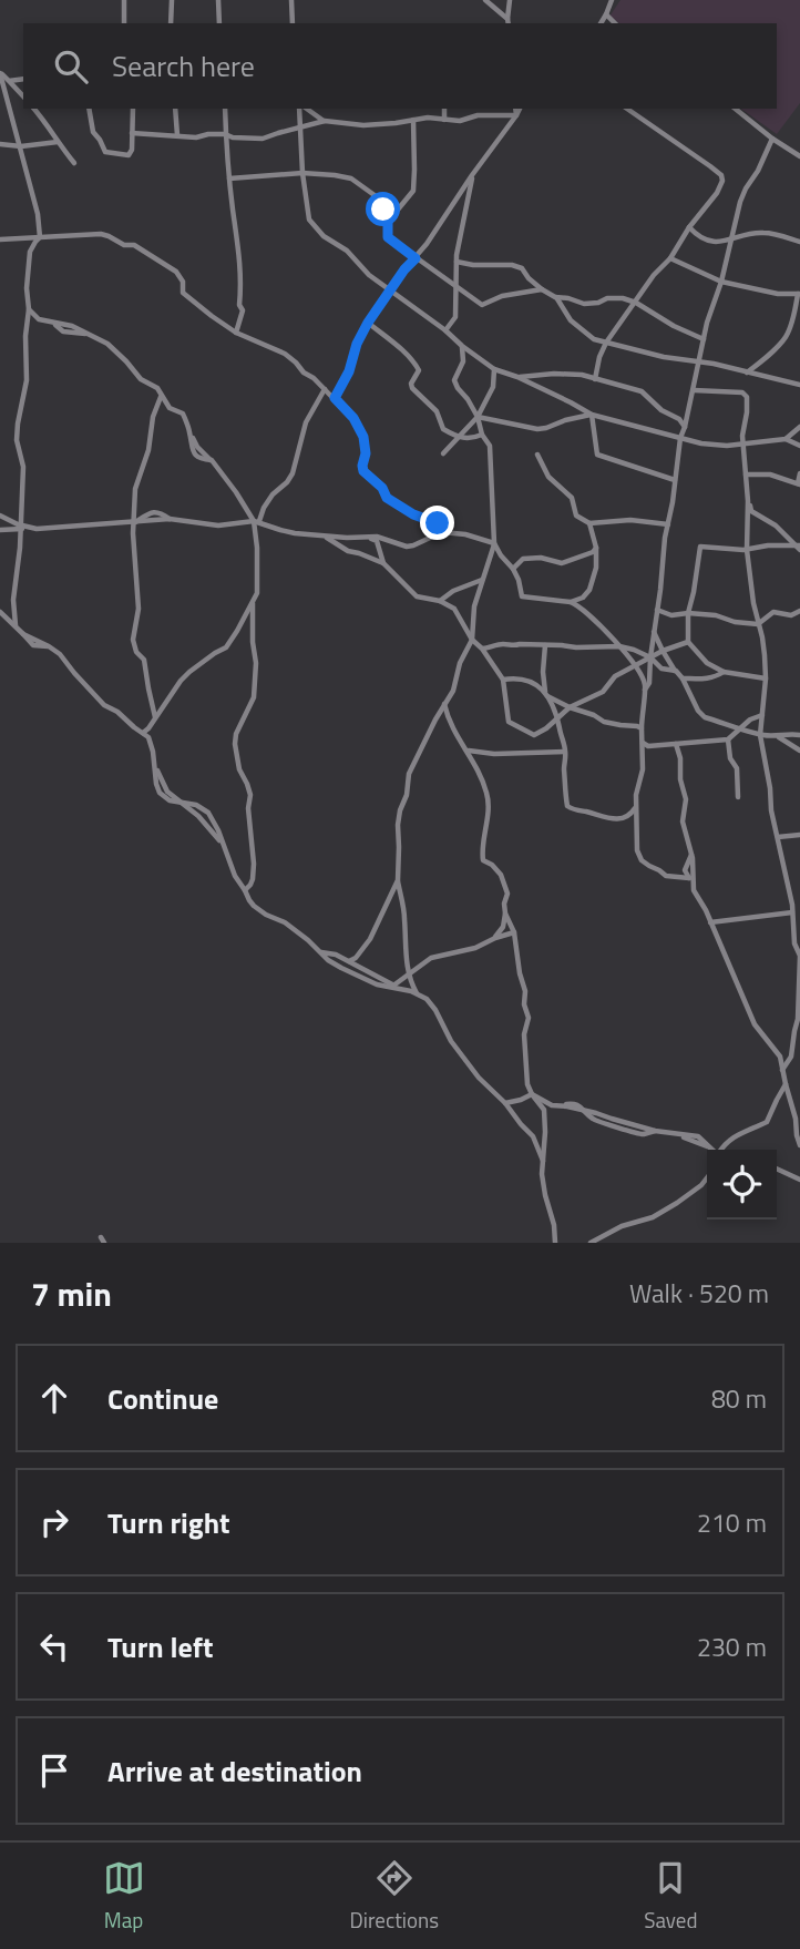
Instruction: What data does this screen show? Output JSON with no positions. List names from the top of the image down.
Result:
{
  "page": {
    "search": "Search here",
    "heading": ["7 min", "Walk · 520 m"],
    "list": [
      ["Continue", "80 m"],
      ["Turn right", "210 m"],
      ["Turn left", "230 m"],
      "Arrive at destination"
    ],
    "nav": ["Map", "Directions", "Saved"]
  }
}
